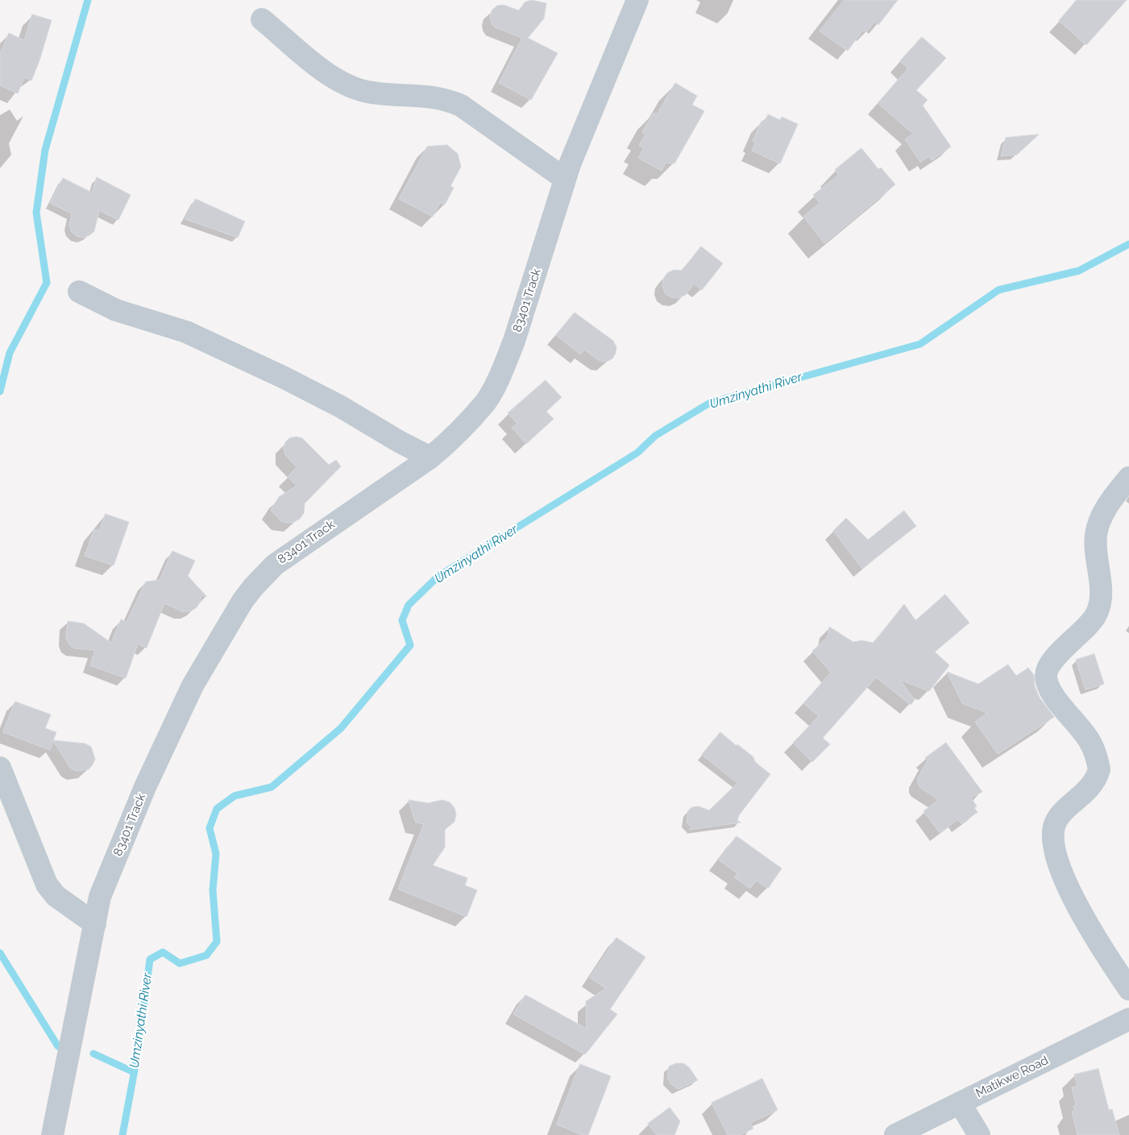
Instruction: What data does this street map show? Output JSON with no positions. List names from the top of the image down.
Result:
{
  "streets": {
    "street": ["83401 Track", "Matikwe Road"]
  },
  "water": ["Umzinyathi River"]
}
